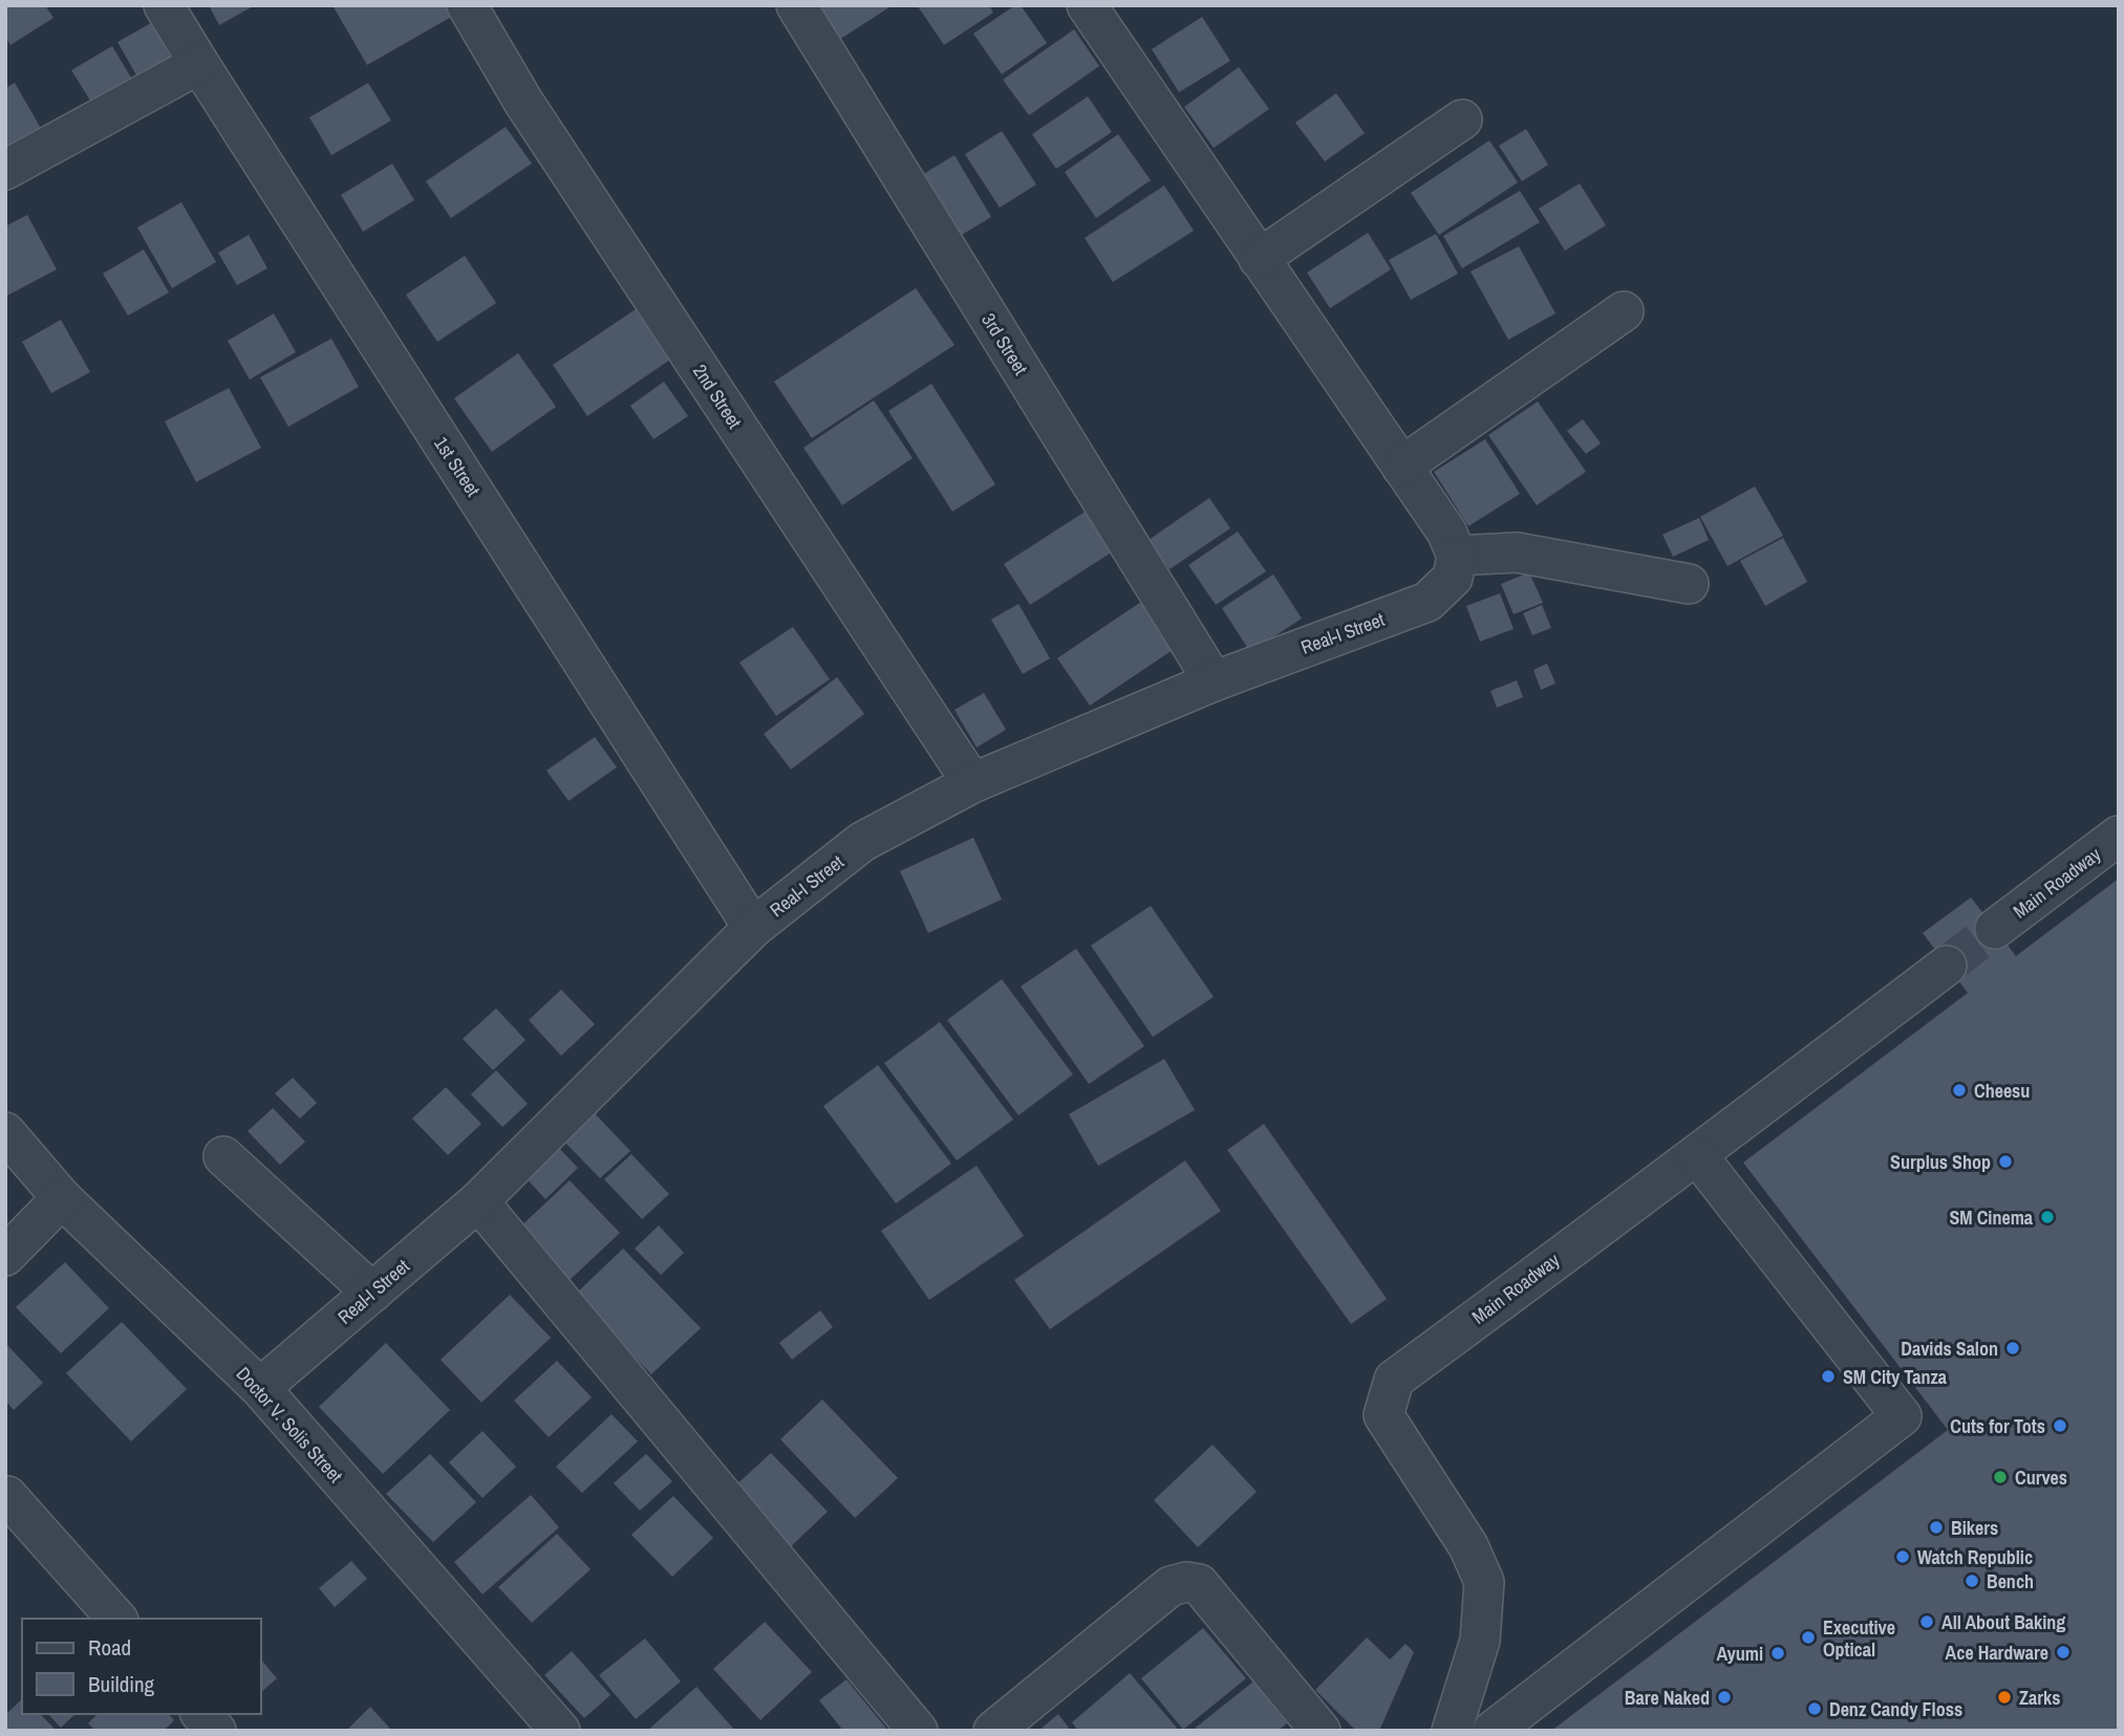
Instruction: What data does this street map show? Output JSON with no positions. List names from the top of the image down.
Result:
{
  "streets": {
    "street": [
      "3rd Street",
      "2nd Street",
      "1st Street",
      "Real-I Street",
      "Main Roadway",
      "Doctor V. Solis Street"
    ]
  },
  "crossings": [
    ["3rd Street", "Real-I Street"],
    ["2nd Street", "Real-I Street"],
    ["1st Street", "Real-I Street"],
    ["Real-I Street", "Doctor V. Solis Street"]
  ],
  "places": [
    "Cheesu",
    "Surplus Shop",
    "SM Cinema",
    "Davids Salon",
    "SM City Tanza",
    "Cuts for Tots",
    "Curves",
    "Bikers",
    "Watch Republic",
    "Bench",
    "All About Baking",
    "Executive Optical",
    "Ace Hardware",
    "Ayumi",
    "Bare Naked",
    "Zarks",
    "Denz Candy Floss"
  ],
  "legend": ["Road", "Building"]
}
